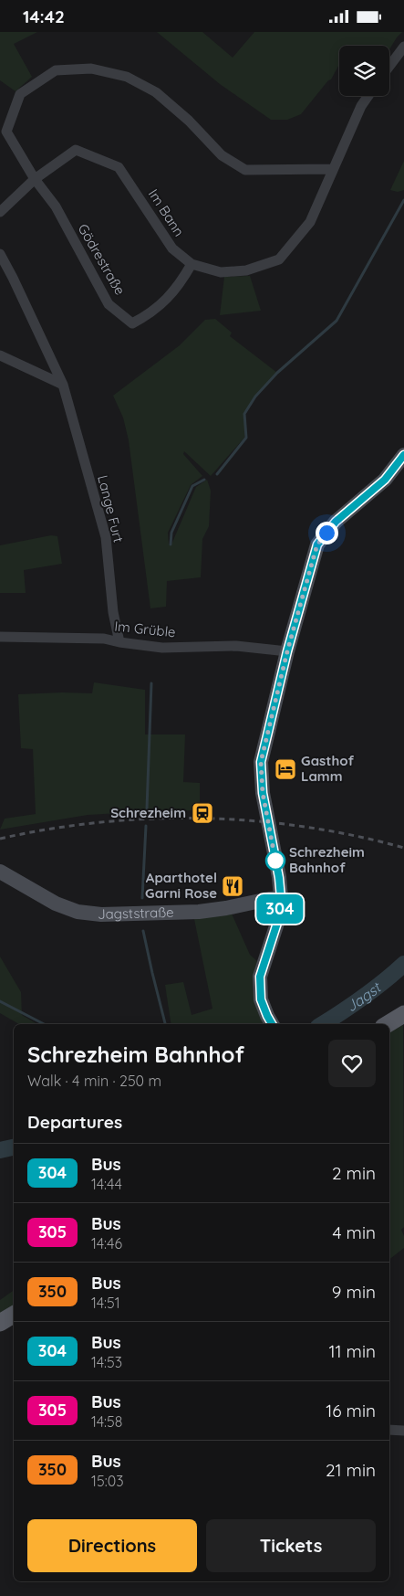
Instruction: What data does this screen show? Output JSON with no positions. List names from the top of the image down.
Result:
{
  "streets": {
    "street": [
      "Im Bann",
      "Gödrestraße",
      "Lange Furt",
      "Im Grüble",
      "Jagststraße"
    ]
  },
  "crossings": [
    ["Im Bann", "Gödrestraße"],
    ["Lange Furt", "Im Grüble"]
  ],
  "water": ["Jagst"],
  "places": {
    "hotel": ["Gasthof Lamm"],
    "station": ["Schrezheim"],
    "other": ["Schrezheim Bahnhof"],
    "restaurant": ["Aparthotel Garni Rose"]
  },
  "lines": ["bus line 304"],
  "page": {
    "status": "14:42",
    "on_map": "304",
    "heading": [
      ["Schrezheim Bahnhof", "Walk · 4 min · 250 m"],
      "Departures"
    ],
    "list": [
      {
        "mark": "304",
        "name": "Bus",
        "note": "14:44",
        "value": "2 min"
      },
      {
        "mark": "305",
        "name": "Bus",
        "note": "14:46",
        "value": "4 min"
      },
      {
        "mark": "350",
        "name": "Bus",
        "note": "14:51",
        "value": "9 min"
      },
      {
        "mark": "304",
        "name": "Bus",
        "note": "14:53",
        "value": "11 min"
      },
      {
        "mark": "305",
        "name": "Bus",
        "note": "14:58",
        "value": "16 min"
      },
      {
        "mark": "350",
        "name": "Bus",
        "note": "15:03",
        "value": "21 min"
      }
    ],
    "buttons": ["Directions", "Tickets"]
  }
}
